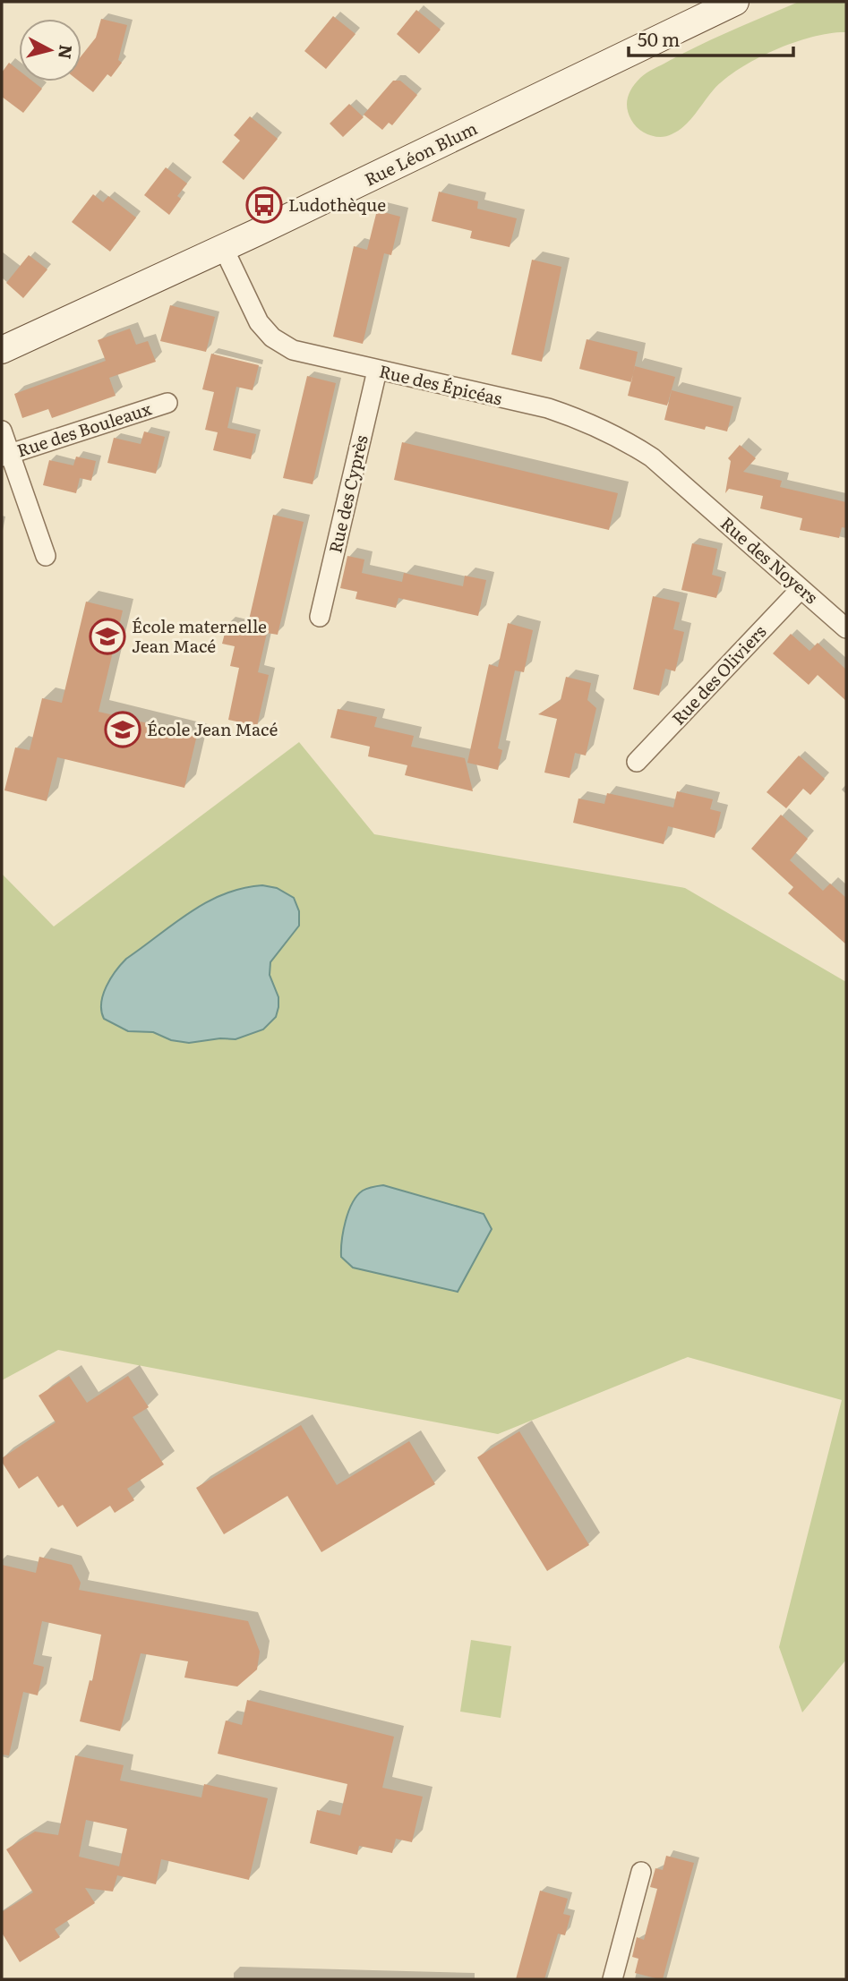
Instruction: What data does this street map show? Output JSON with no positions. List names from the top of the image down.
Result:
{
  "streets": {
    "main road": ["Rue Léon Blum"],
    "street": [
      "Rue des Épicéas",
      "Rue des Bouleaux",
      "Rue des Cyprès",
      "Rue des Noyers",
      "Rue des Oliviers"
    ]
  },
  "crossings": [
    ["Rue Léon Blum", "Rue des Épicéas"],
    ["Rue des Épicéas", "Rue des Cyprès"],
    ["Rue des Épicéas", "Rue des Noyers"],
    ["Rue des Noyers", "Rue des Oliviers"]
  ],
  "places": {
    "bus stop": ["Ludothèque"],
    "school or university": ["École maternelle Jean Macé", "École Jean Macé"]
  },
  "scale_bar": "50 m",
  "north": "right"
}
